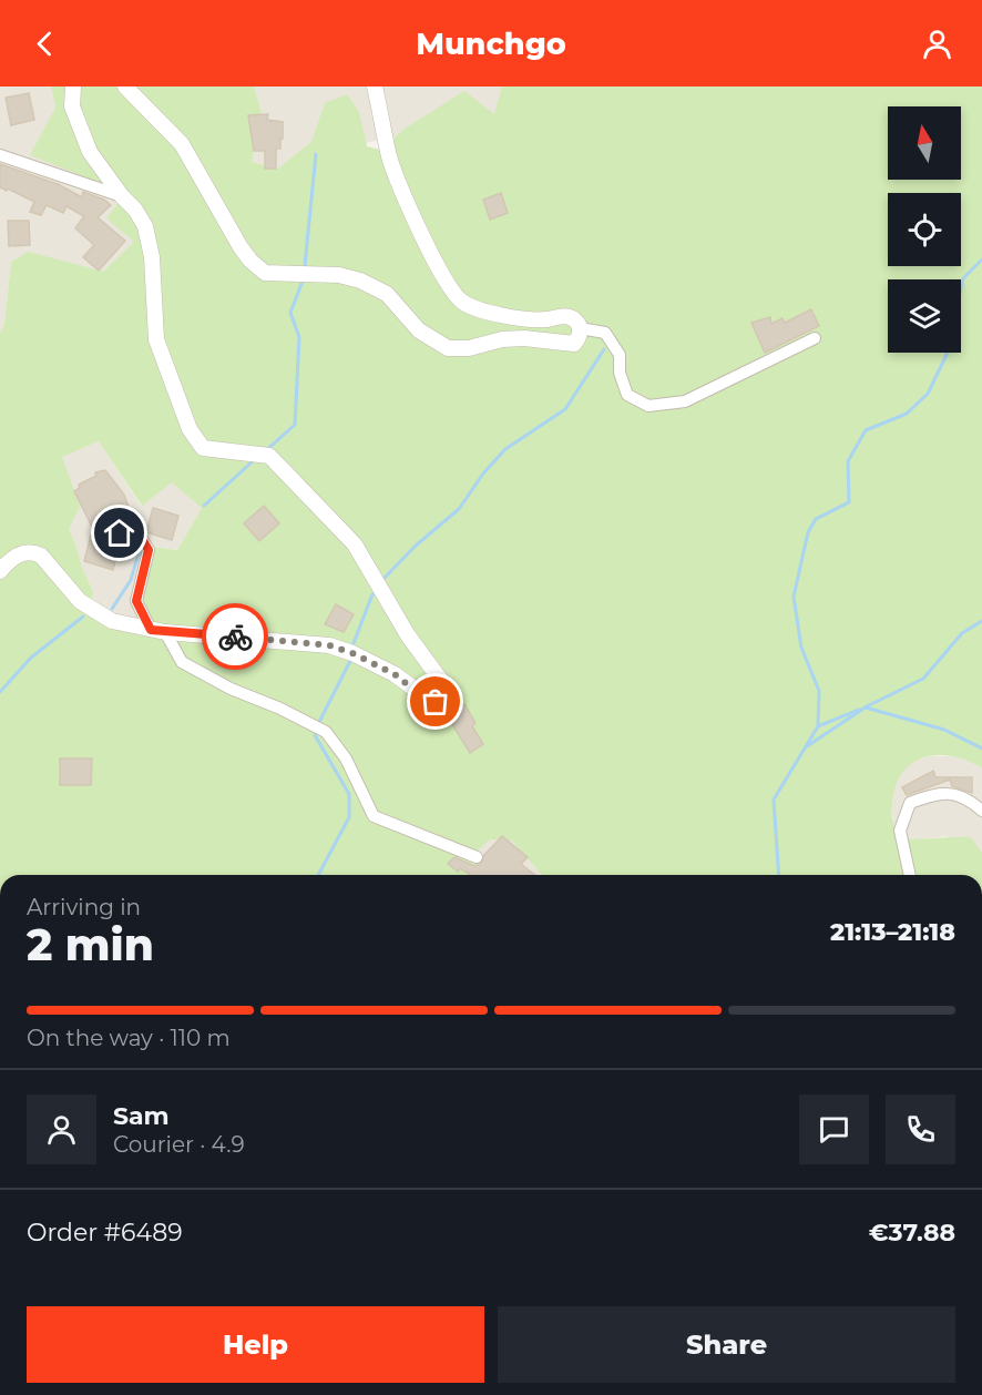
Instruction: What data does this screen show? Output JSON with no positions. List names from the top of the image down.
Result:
{
  "north": "top",
  "page": {
    "header": "Munchgo",
    "heading": ["2 min", "Arriving in", "21:13–21:18"],
    "panel": [
      "Sam",
      "Courier · 4.9",
      "Order #6489",
      "€37.88"
    ],
    "bar": "On the way · 110 m",
    "buttons": ["Help", "Share"]
  }
}
